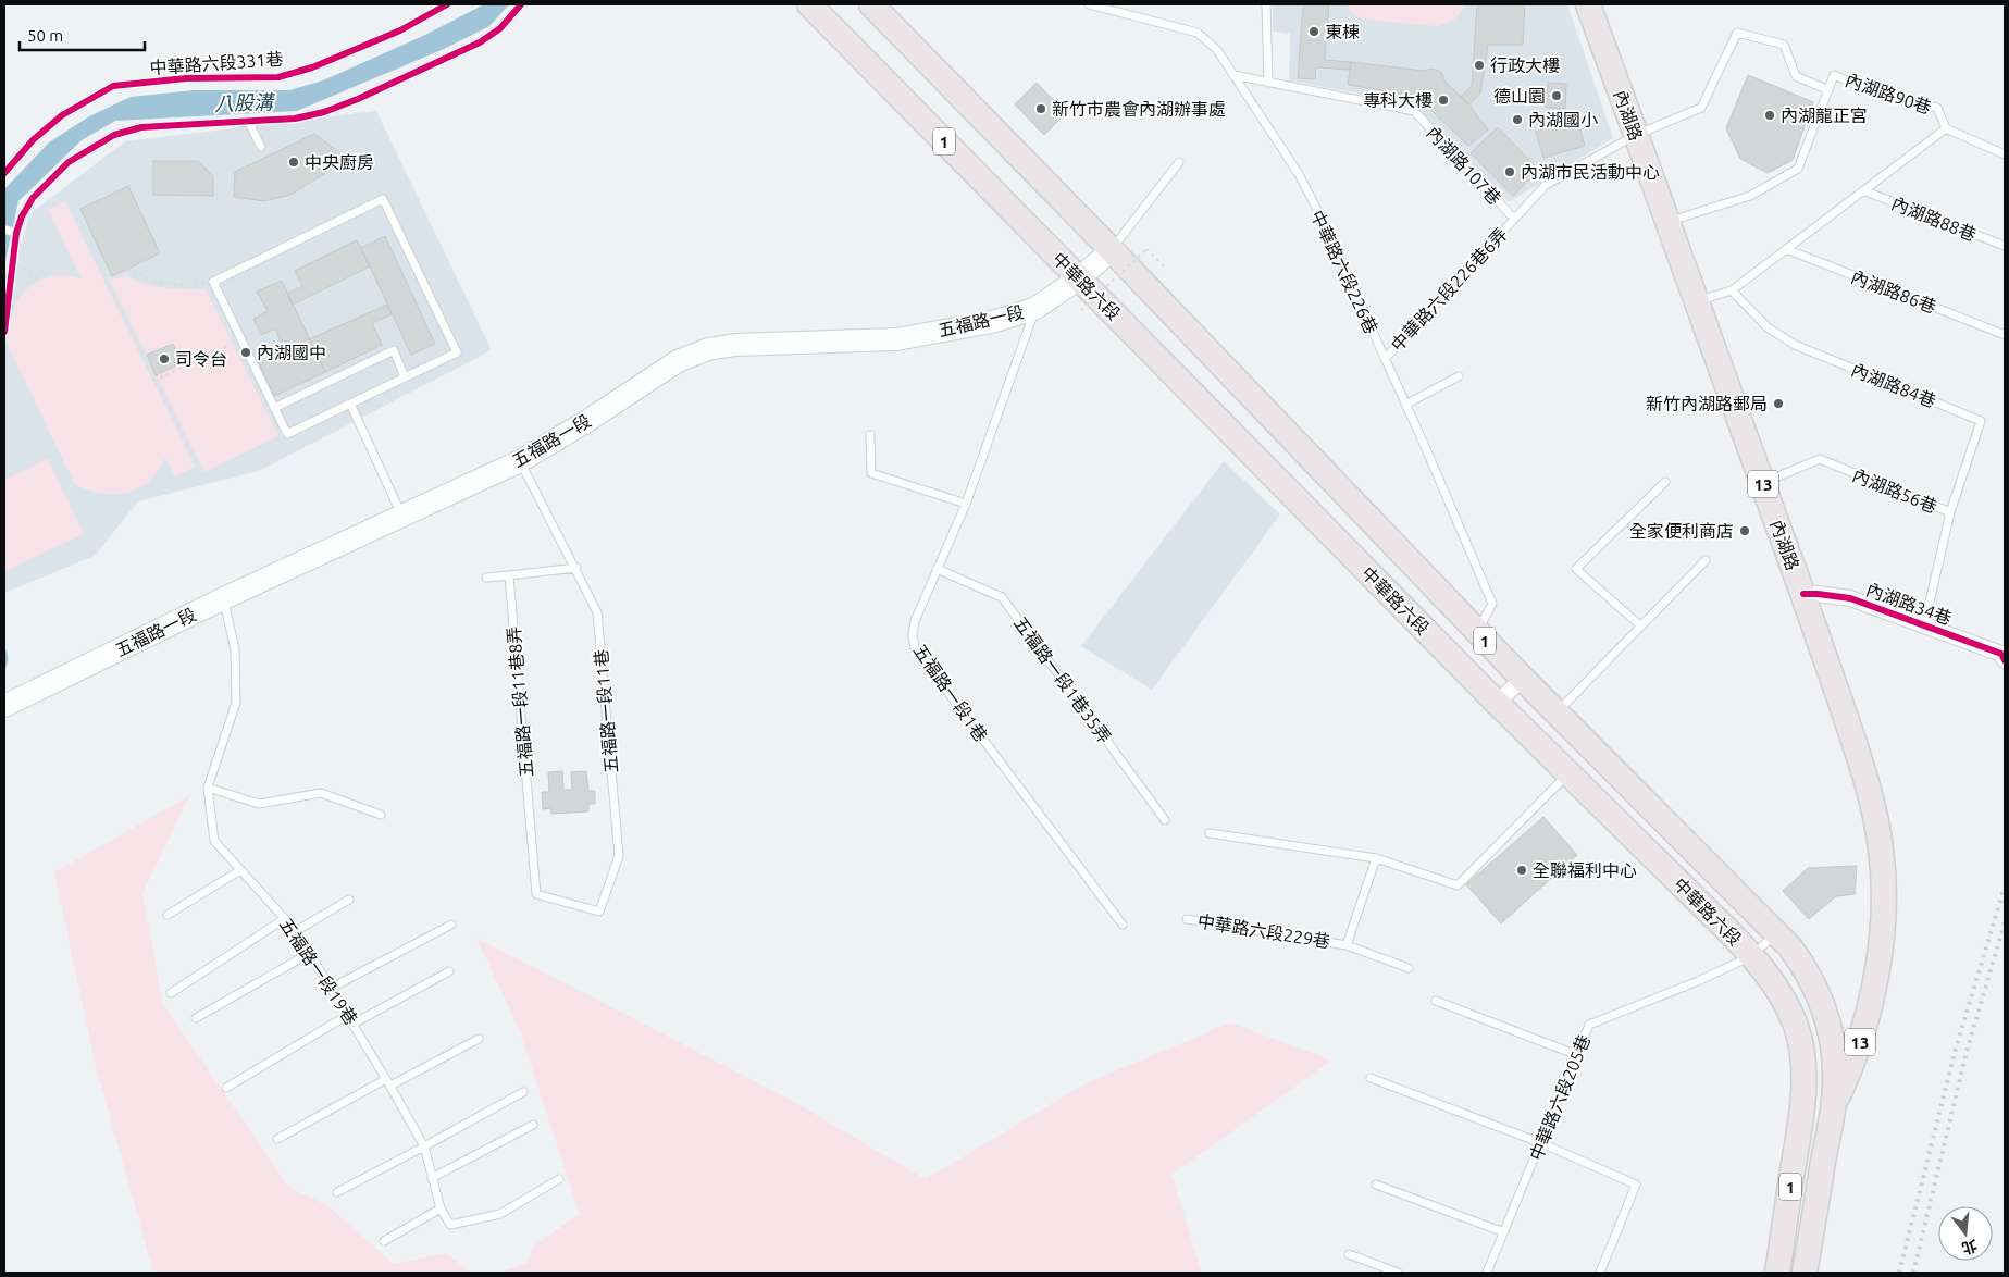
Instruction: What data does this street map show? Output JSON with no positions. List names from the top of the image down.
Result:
{
  "streets": {
    "main road": [
      "內湖路",
      "1",
      "中華路六段",
      "五福路一段",
      "13"
    ],
    "street": ["內湖路34巷"],
    "lane": [
      "中華路六段331巷",
      "內湖路90巷",
      "內湖路107巷",
      "內湖路88巷",
      "中華路六段226巷",
      "中華路六段226巷6弄",
      "內湖路86巷",
      "內湖路84巷",
      "內湖路56巷",
      "五福路一段1巷35弄",
      "五福路一段1巷",
      "五福路一段11巷8弄",
      "五福路一段11巷",
      "中華路六段229巷",
      "五福路一段19巷",
      "中華路六段205巷"
    ]
  },
  "crossings": [
    ["內湖路90巷", "內湖路"],
    ["內湖路90巷", "內湖路107巷"],
    ["內湖路", "內湖路107巷"],
    ["內湖路", "中華路六段"],
    ["內湖路", "內湖路56巷"],
    ["內湖路", "內湖路34巷"],
    ["內湖路107巷", "中華路六段226巷"],
    ["內湖路107巷", "中華路六段226巷6弄"],
    ["中華路六段226巷", "中華路六段"],
    ["中華路六段226巷", "中華路六段226巷6弄"],
    ["中華路六段", "五福路一段"],
    ["中華路六段", "中華路六段205巷"],
    ["五福路一段", "五福路一段1巷"],
    ["五福路一段", "五福路一段11巷"],
    ["五福路一段", "五福路一段19巷"],
    ["內湖路84巷", "內湖路56巷"],
    ["內湖路56巷", "內湖路34巷"],
    ["五福路一段1巷35弄", "五福路一段1巷"],
    ["五福路一段11巷8弄", "五福路一段11巷"]
  ],
  "water": ["八股溝"],
  "places": [
    "東棟",
    "行政大樓",
    "德山園",
    "專科大樓",
    "新竹市農會內湖辦事處",
    "內湖龍正宮",
    "內湖國小",
    "中央廚房",
    "內湖市民活動中心",
    "內湖國中",
    "司令台",
    "新竹內湖路郵局",
    "全家便利商店",
    "全聯福利中心"
  ],
  "scale_bar": "50 m",
  "north": "bottom"
}
